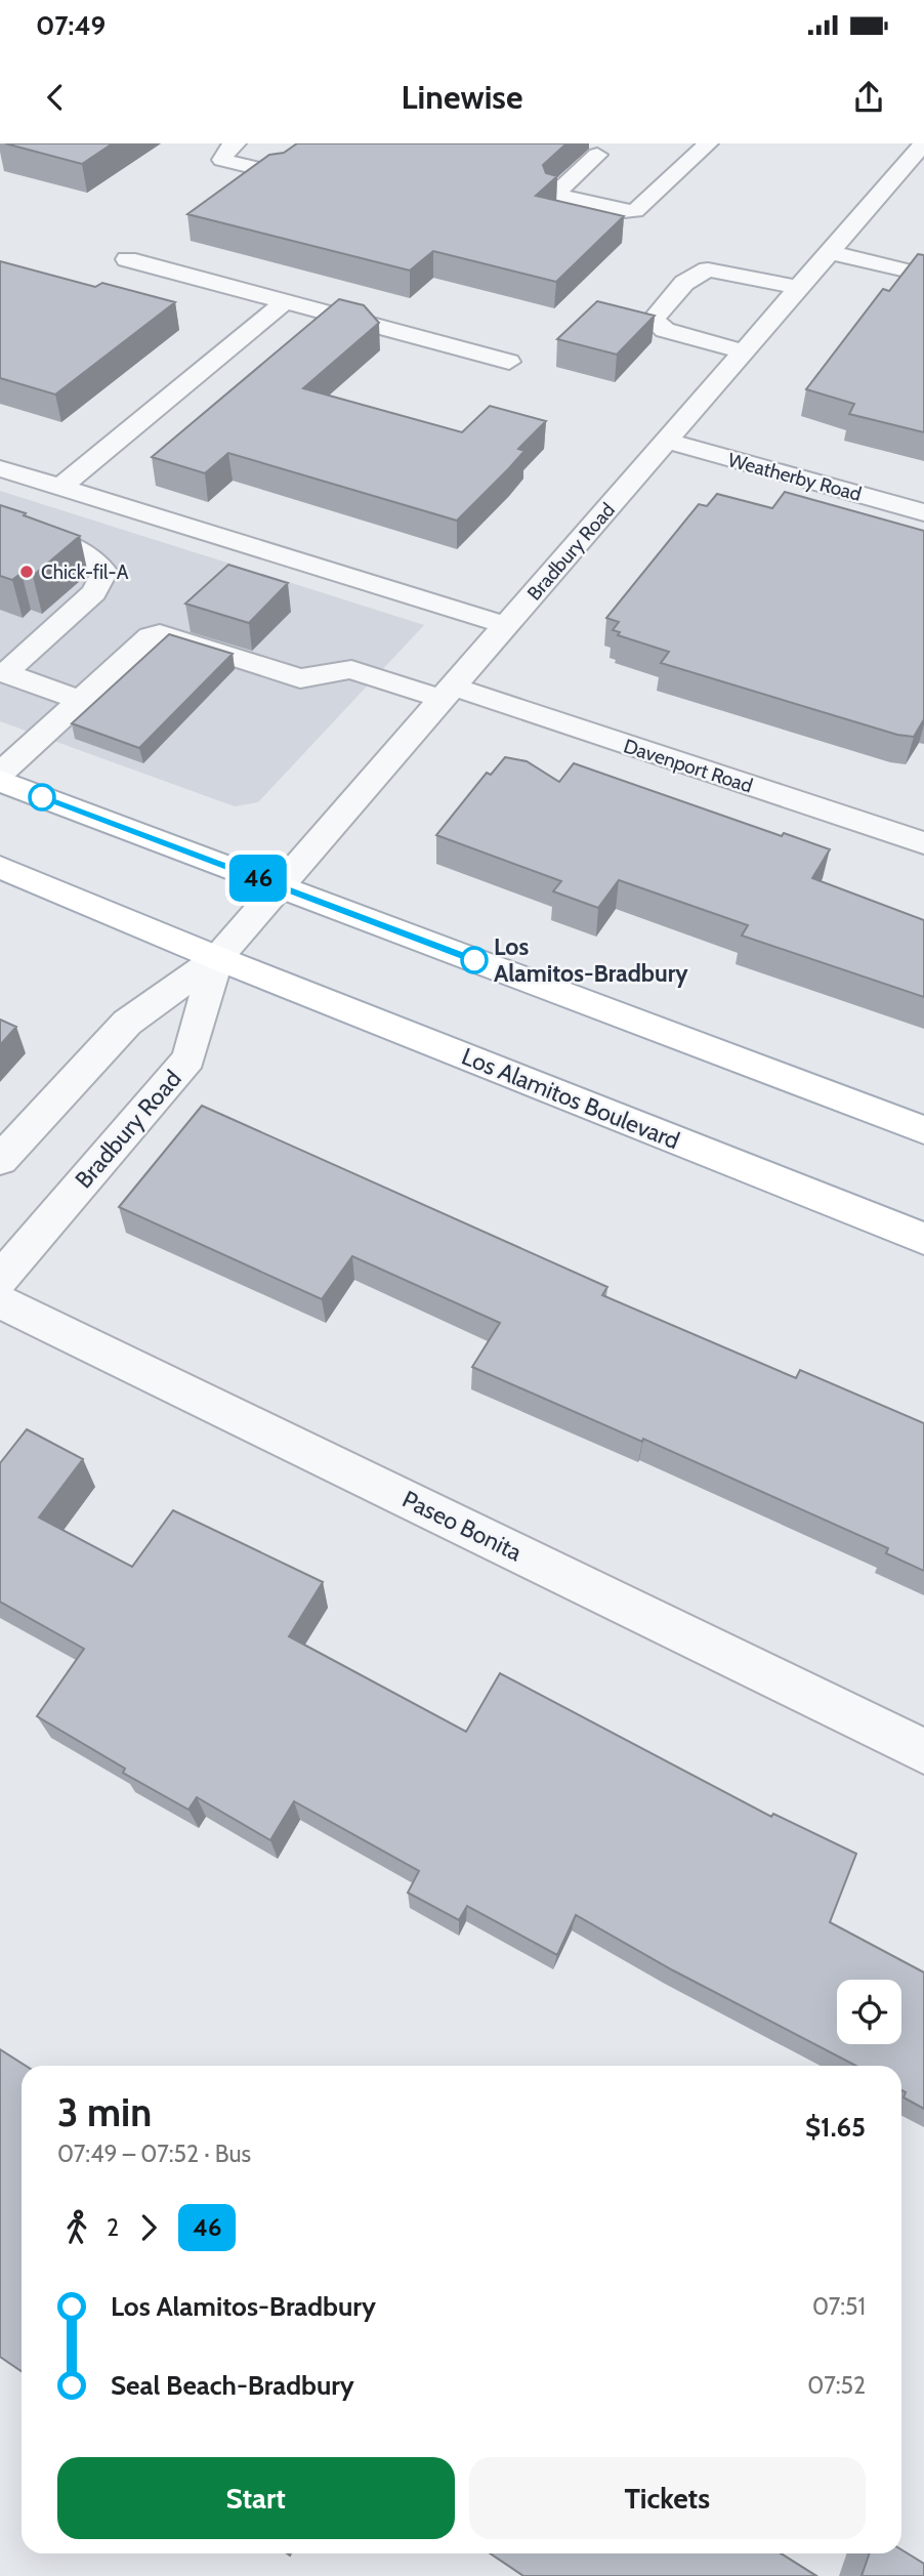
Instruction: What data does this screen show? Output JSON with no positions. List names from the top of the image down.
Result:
{
  "streets": {
    "main road": ["Los Alamitos Boulevard"],
    "street": [
      "Weatherby Road",
      "Bradbury Road",
      "Davenport Road",
      "Paseo Bonita"
    ]
  },
  "crossings": [
    ["Weatherby Road", "Bradbury Road"],
    ["Bradbury Road", "Davenport Road"],
    ["Bradbury Road", "Los Alamitos Boulevard"]
  ],
  "places": ["Chick-fil-A", "Los Alamitos-Bradbury"],
  "lines": ["bus line 46"],
  "page": {
    "status": "07:49",
    "header": "Linewise",
    "on_map": "46",
    "heading": ["3 min", "07:49 – 07:52 · Bus", "$1.65"],
    "legs": ["2", "46"],
    "list": [
      {
        "name": "Los Alamitos-Bradbury",
        "value": "07:51"
      },
      {
        "name": "Seal Beach-Bradbury",
        "value": "07:52"
      }
    ],
    "buttons": ["Start", "Tickets"]
  }
}
